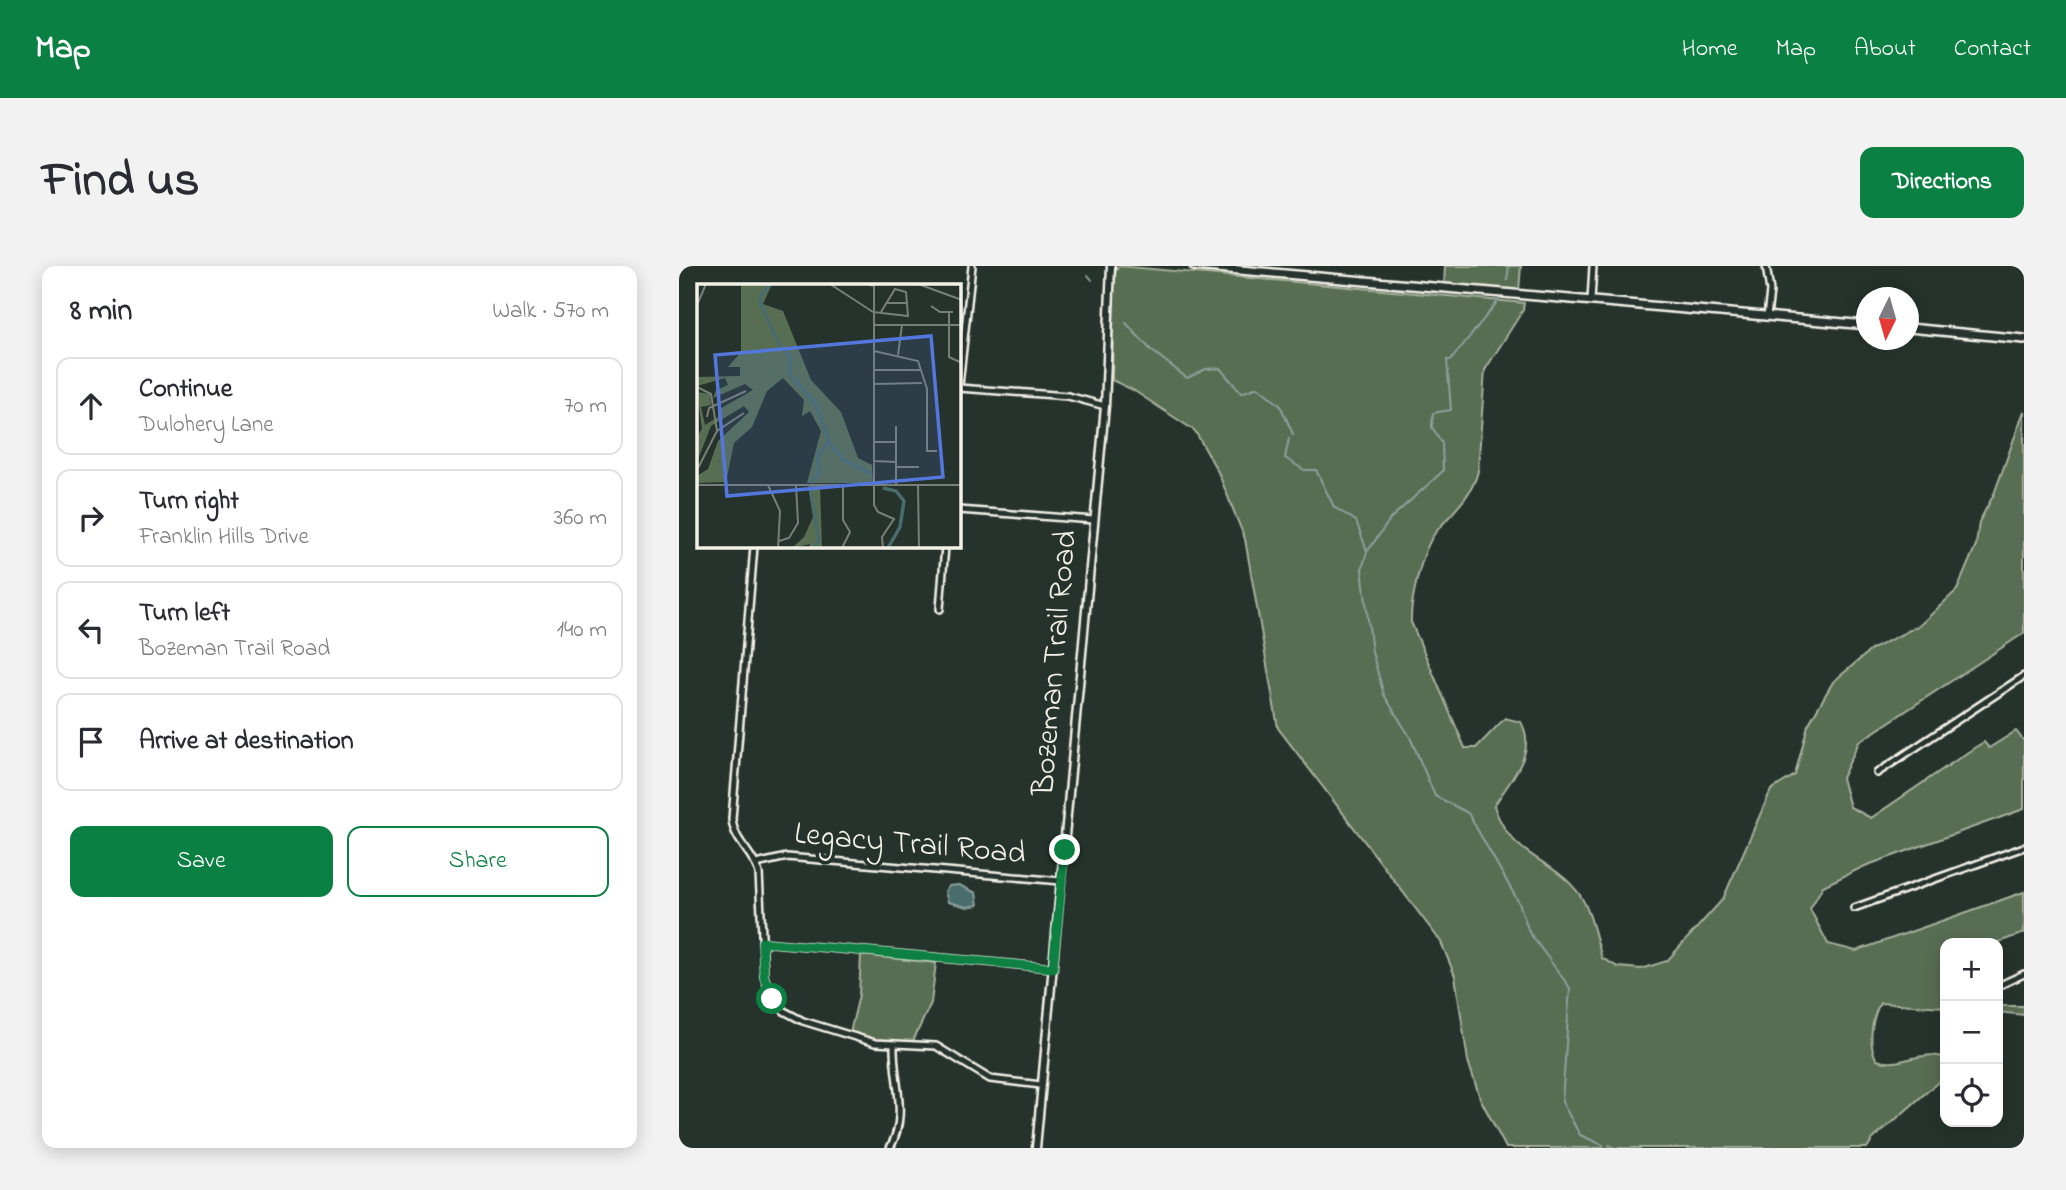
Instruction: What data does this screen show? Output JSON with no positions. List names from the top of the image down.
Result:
{
  "streets": {
    "street": ["Bozeman Trail Road", "Legacy Trail Road"]
  },
  "crossings": [
    ["Bozeman Trail Road", "Legacy Trail Road"]
  ],
  "north": "bottom",
  "page": {
    "header": "Map",
    "nav": [
      "Home",
      "Map",
      "About",
      "Contact"
    ],
    "title": "Find us",
    "buttons": [
      "Directions",
      ["Save", "Share"]
    ],
    "heading": ["8 min", "Walk · 570 m"],
    "list": [
      ["Continue", "Dulohery Lane", "70 m"],
      ["Turn right", "Franklin Hills Drive", "360 m"],
      ["Turn left", "Bozeman Trail Road", "140 m"],
      "Arrive at destination"
    ],
    "map_buttons": ["+", "−"]
  }
}
